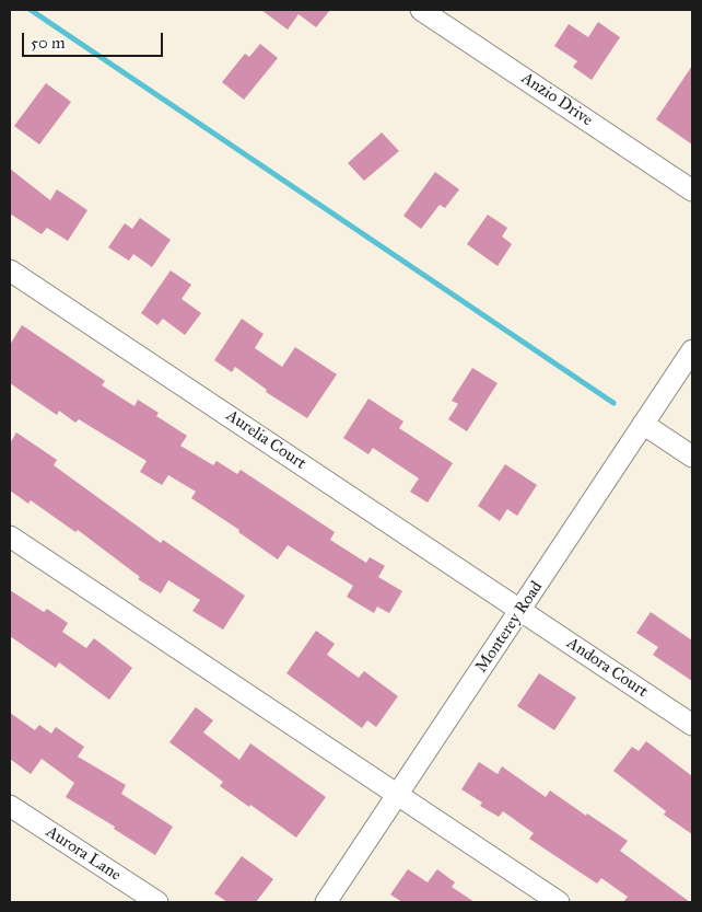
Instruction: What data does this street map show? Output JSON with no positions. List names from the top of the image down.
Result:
{
  "streets": {
    "street": [
      "Anzio Drive",
      "Aurelia Court",
      "Monterey Road",
      "Andora Court",
      "Aurora Lane"
    ]
  },
  "crossings": [
    ["Aurelia Court", "Monterey Road"],
    ["Aurelia Court", "Andora Court"],
    ["Monterey Road", "Andora Court"]
  ],
  "scale_bar": "50 m"
}
